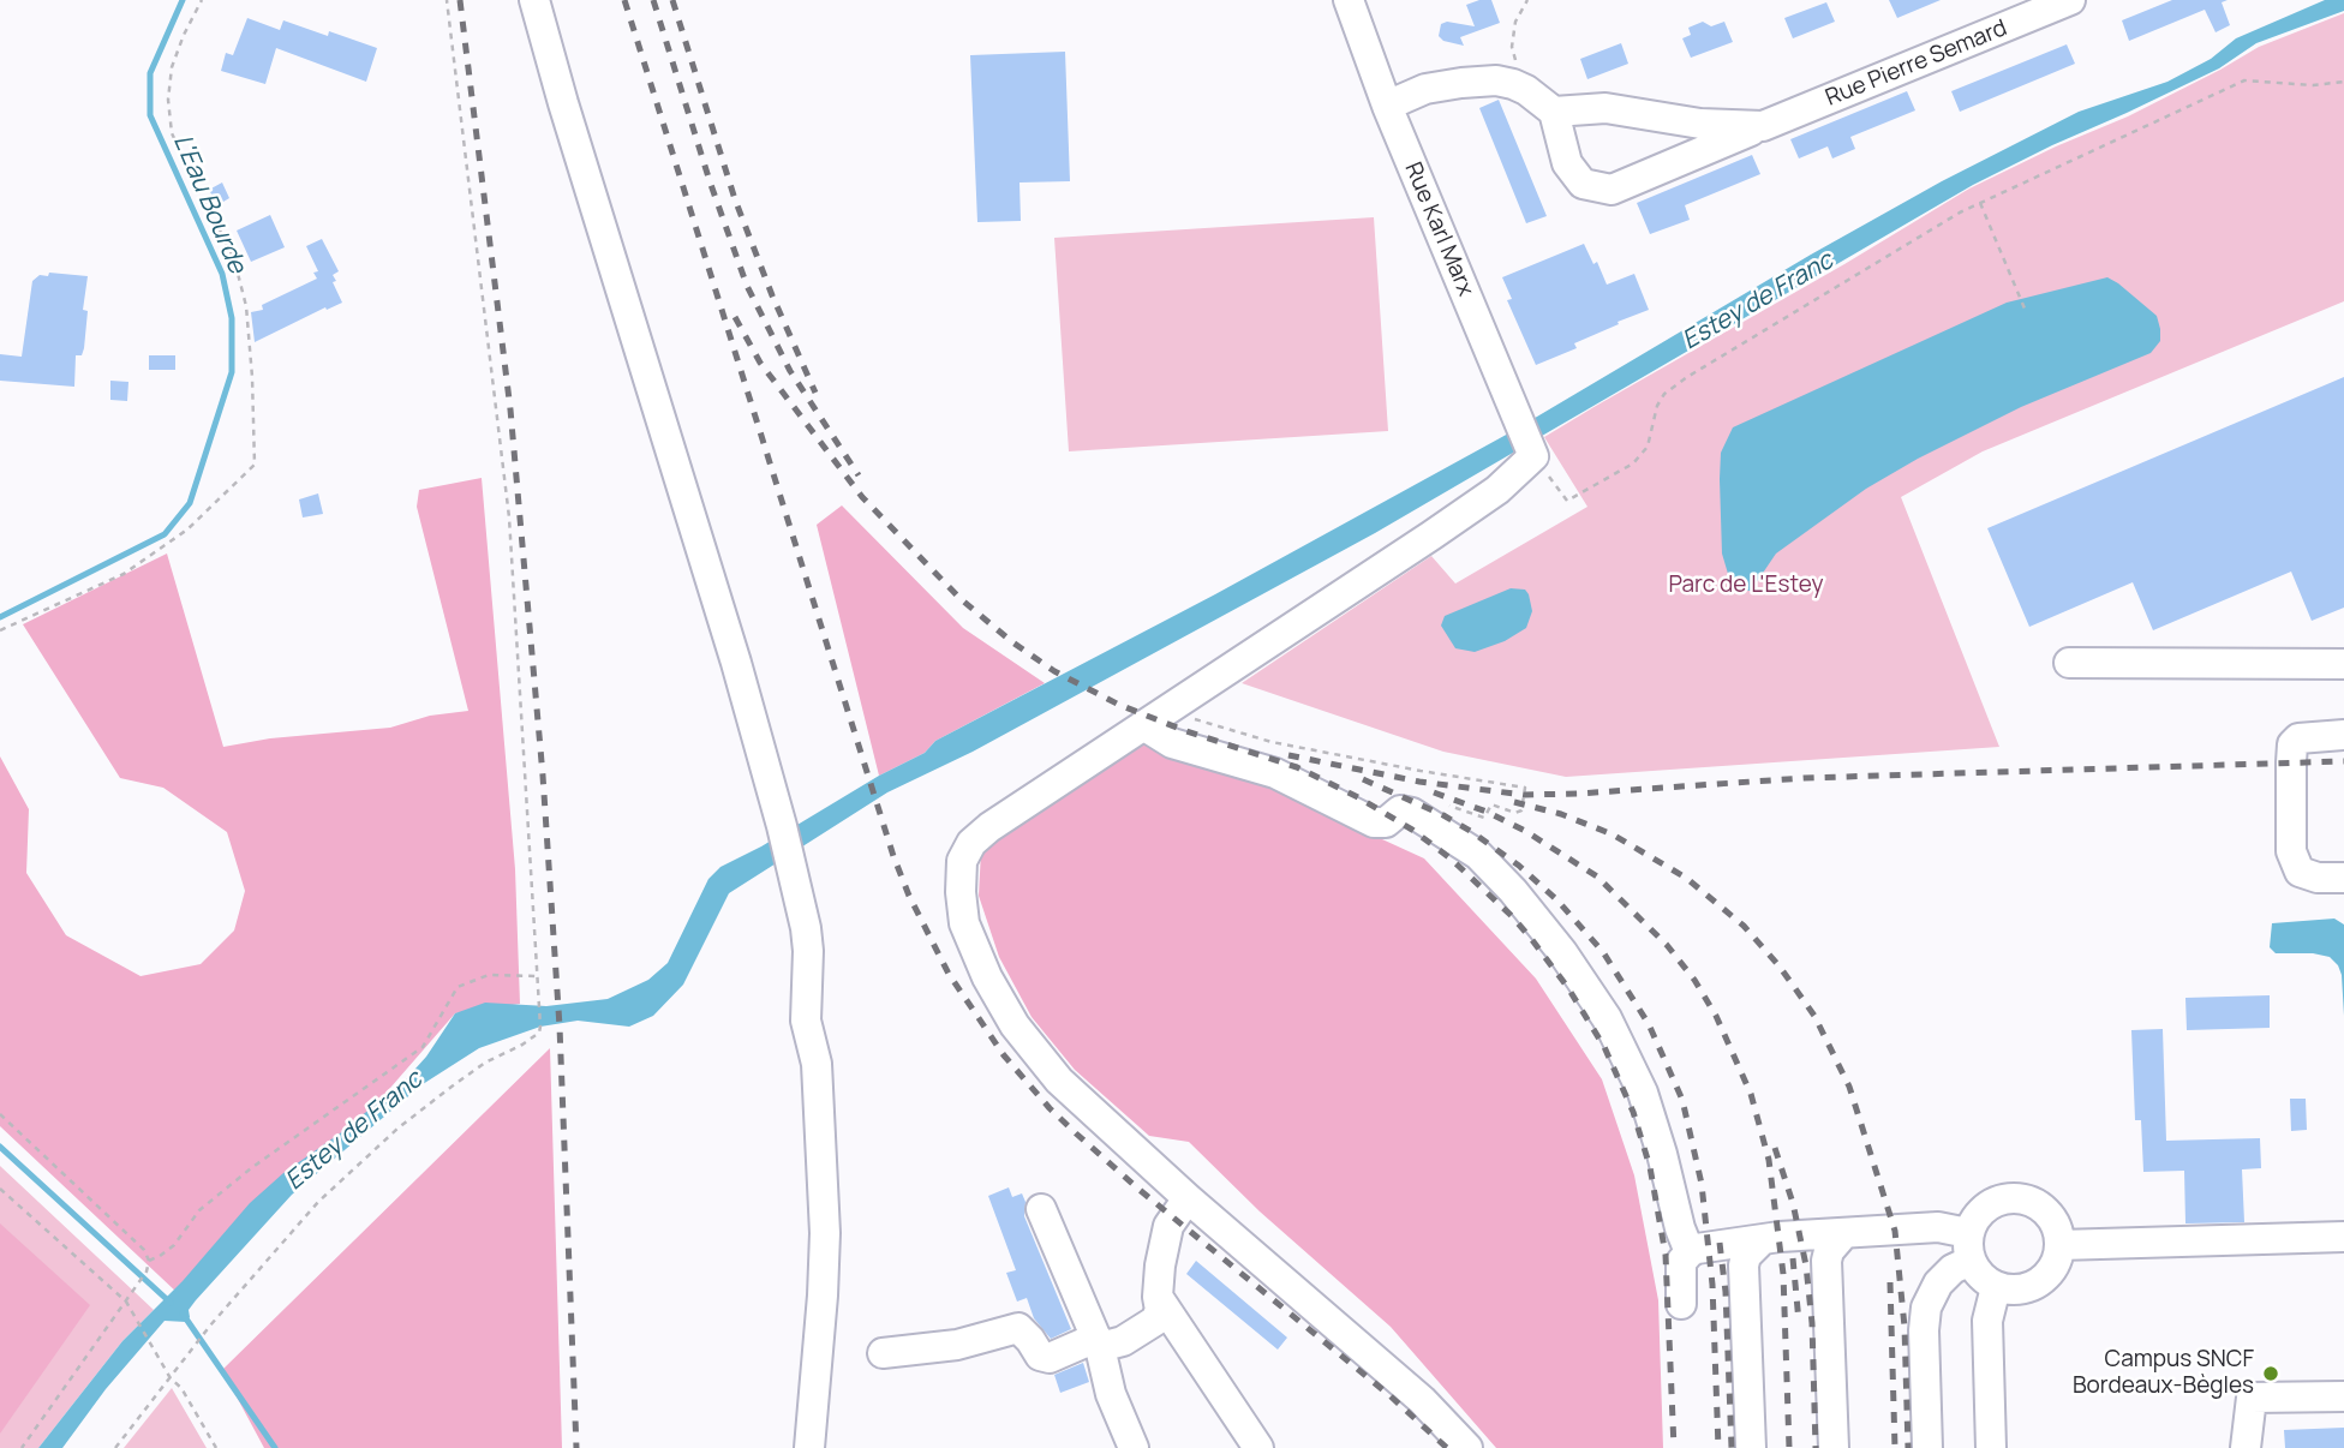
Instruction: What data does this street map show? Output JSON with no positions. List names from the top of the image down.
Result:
{
  "streets": {
    "street": ["Rue Pierre Semard", "Rue Karl Marx"]
  },
  "water": ["L'Eau Bourde", "Estey de Franc"],
  "parks": ["Parc de L'Estey"],
  "places": ["Campus SNCF Bordeaux-Bègles"]
}
